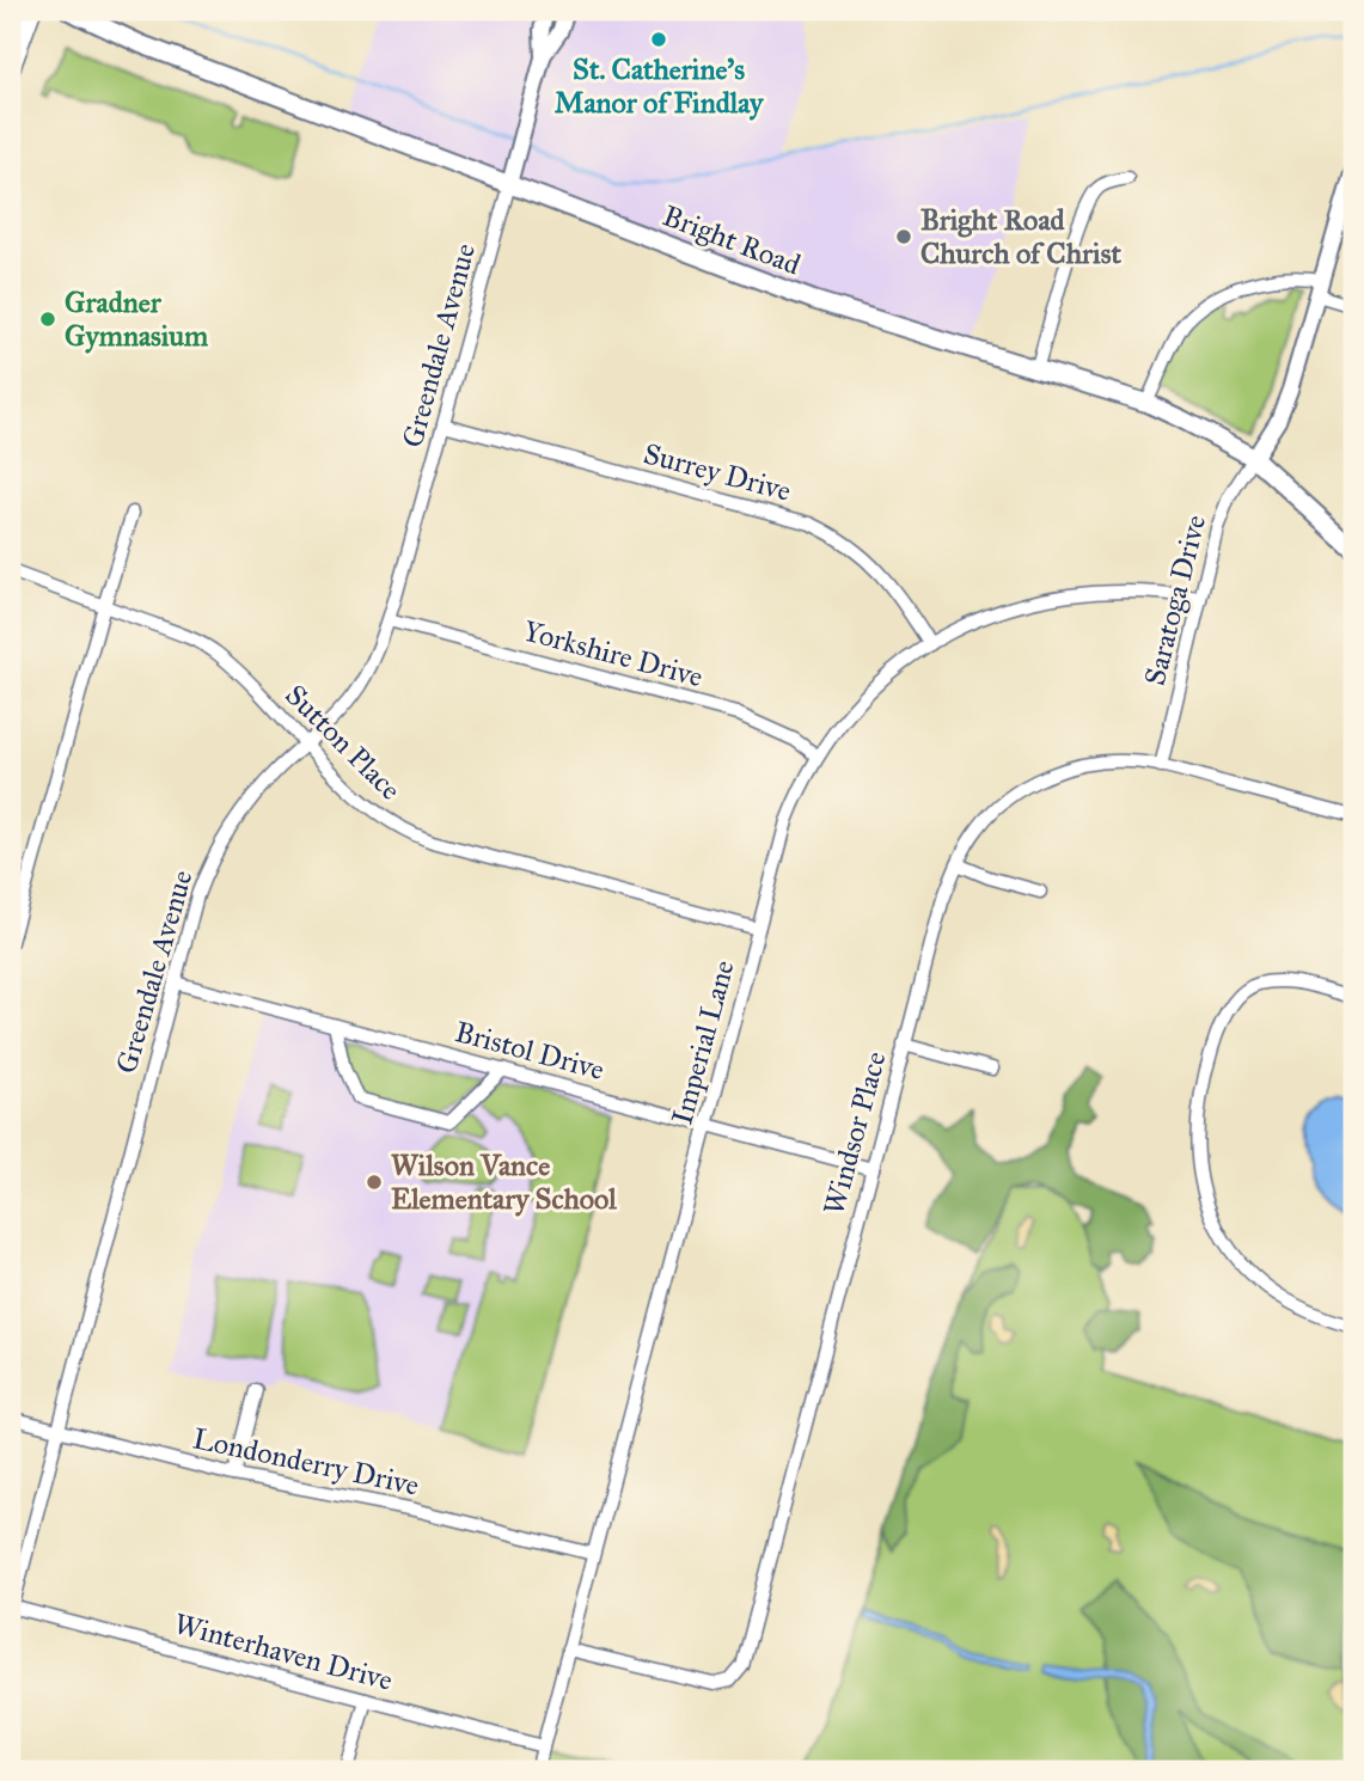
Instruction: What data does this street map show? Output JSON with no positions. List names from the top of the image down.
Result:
{
  "streets": {
    "main road": ["Bright Road"],
    "street": [
      "Greendale Avenue",
      "Surrey Drive",
      "Saratoga Drive",
      "Yorkshire Drive",
      "Sutton Place",
      "Imperial Lane",
      "Bristol Drive",
      "Windsor Place",
      "Londonderry Drive",
      "Winterhaven Drive"
    ]
  },
  "crossings": [
    ["Bright Road", "Greendale Avenue"],
    ["Bright Road", "Saratoga Drive"],
    ["Greendale Avenue", "Surrey Drive"],
    ["Greendale Avenue", "Yorkshire Drive"],
    ["Greendale Avenue", "Sutton Place"],
    ["Greendale Avenue", "Bristol Drive"],
    ["Greendale Avenue", "Londonderry Drive"],
    ["Greendale Avenue", "Winterhaven Drive"],
    ["Surrey Drive", "Imperial Lane"],
    ["Saratoga Drive", "Imperial Lane"],
    ["Saratoga Drive", "Windsor Place"],
    ["Yorkshire Drive", "Imperial Lane"],
    ["Sutton Place", "Imperial Lane"],
    ["Imperial Lane", "Bristol Drive"],
    ["Imperial Lane", "Windsor Place"],
    ["Imperial Lane", "Londonderry Drive"],
    ["Imperial Lane", "Winterhaven Drive"],
    ["Bristol Drive", "Windsor Place"]
  ],
  "places": [
    "St. Catherine's Manor of Findlay",
    "Bright Road Church of Christ",
    "Gradner Gymnasium",
    "Wilson Vance Elementary School"
  ]
}
